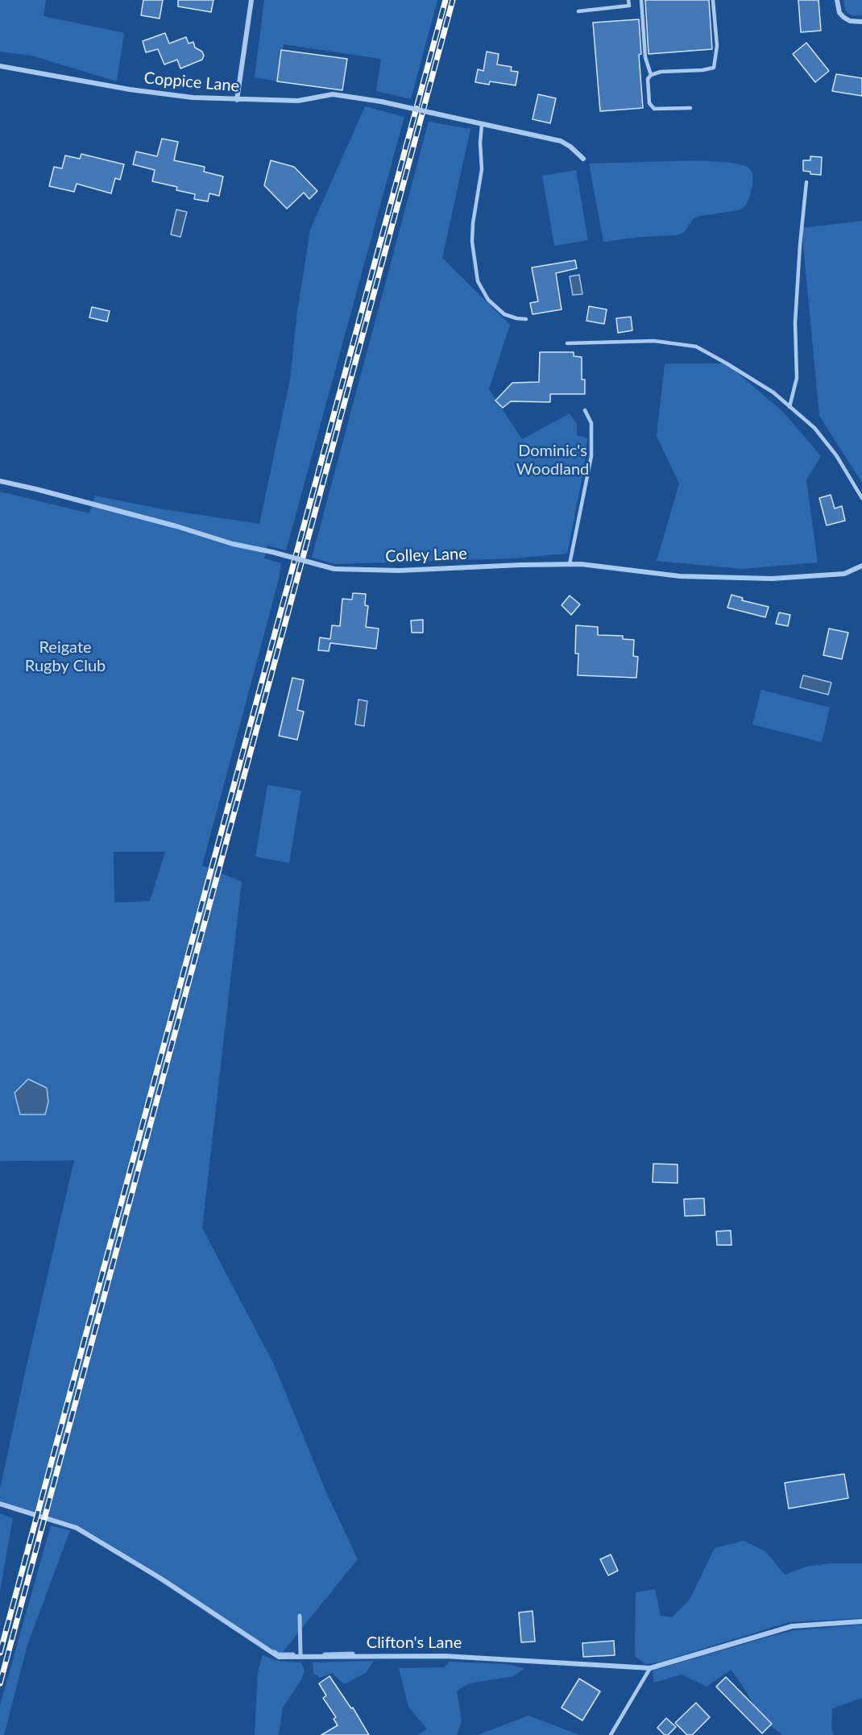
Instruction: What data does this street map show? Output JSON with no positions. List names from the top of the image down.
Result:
{
  "streets": {
    "street": ["Coppice Lane", "Colley Lane", "Clifton's Lane"]
  },
  "parks": ["Dominic's Woodland", "Reigate Rugby Club"]
}
